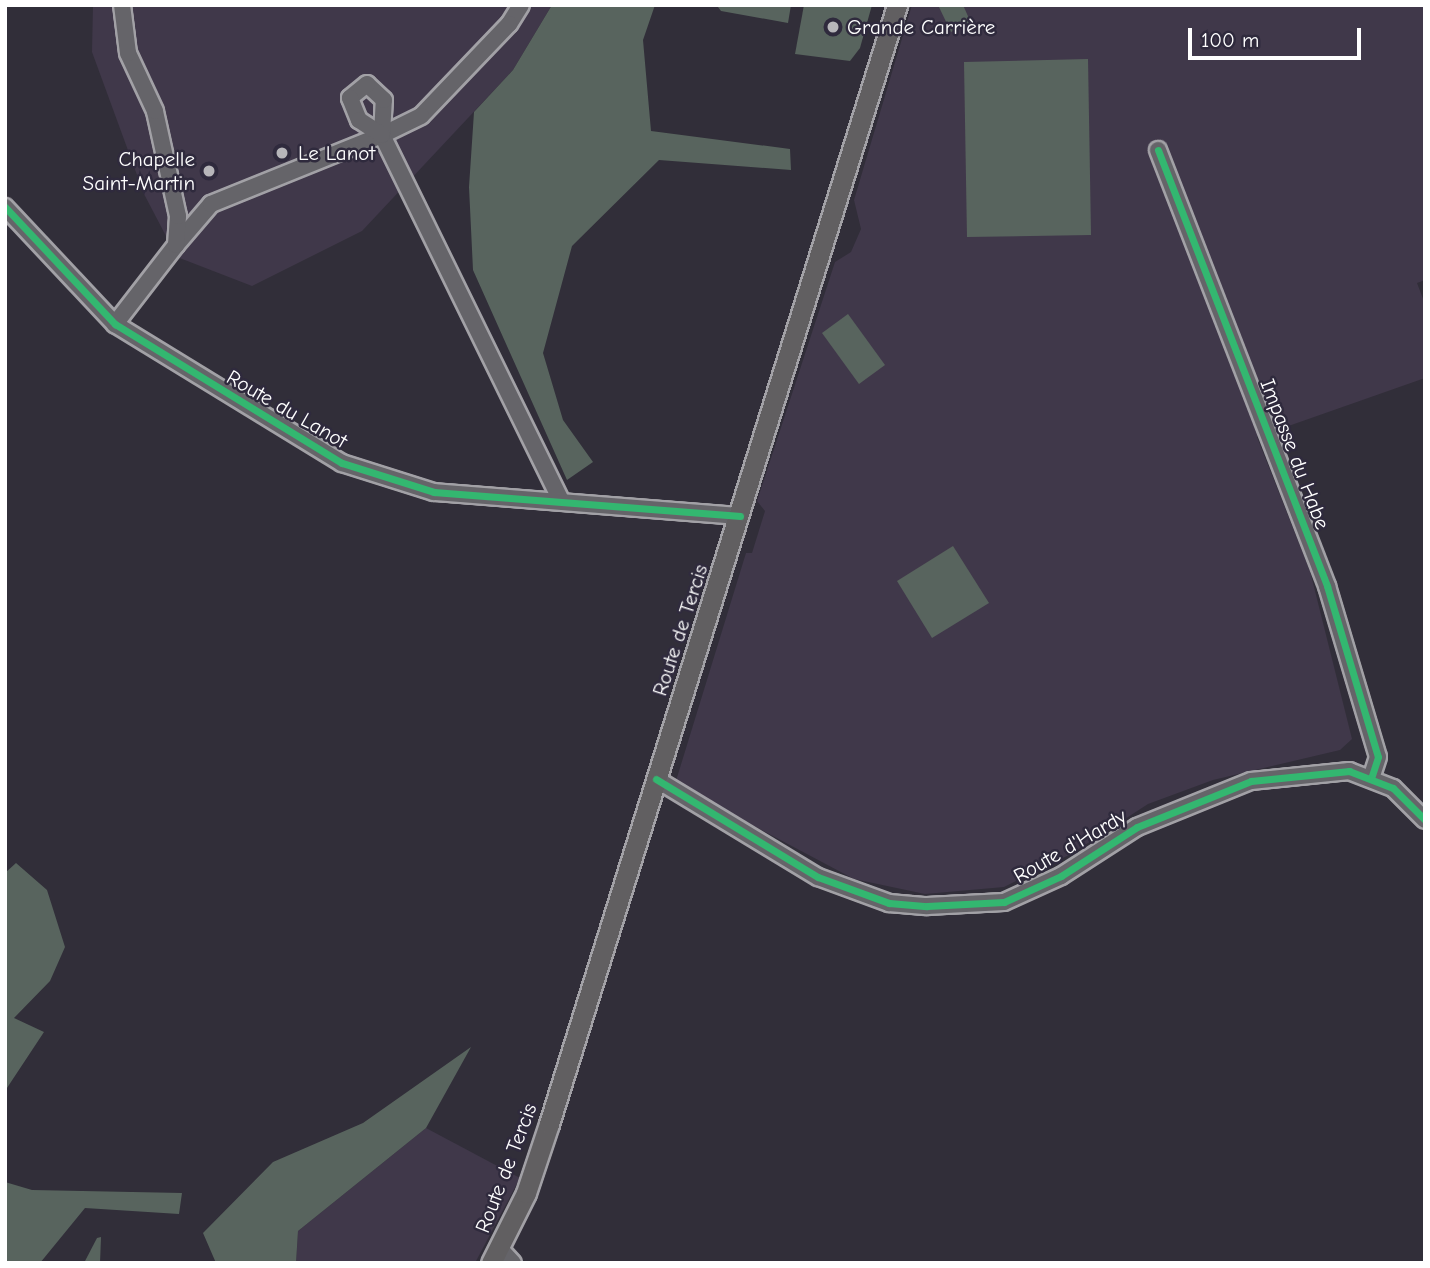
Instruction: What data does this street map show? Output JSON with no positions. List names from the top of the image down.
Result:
{
  "streets": {
    "main road": ["Route de Tercis"],
    "street": ["Route du Lanot", "Impasse du Habe", "Route d'Hardy"]
  },
  "crossings": [
    ["Route du Lanot", "Route de Tercis"],
    ["Impasse du Habe", "Route d'Hardy"],
    ["Route de Tercis", "Route d'Hardy"]
  ],
  "places": ["Grande Carrière", "Le Lanot", "Chapelle Saint-Martin"],
  "scale_bar": "100 m"
}
